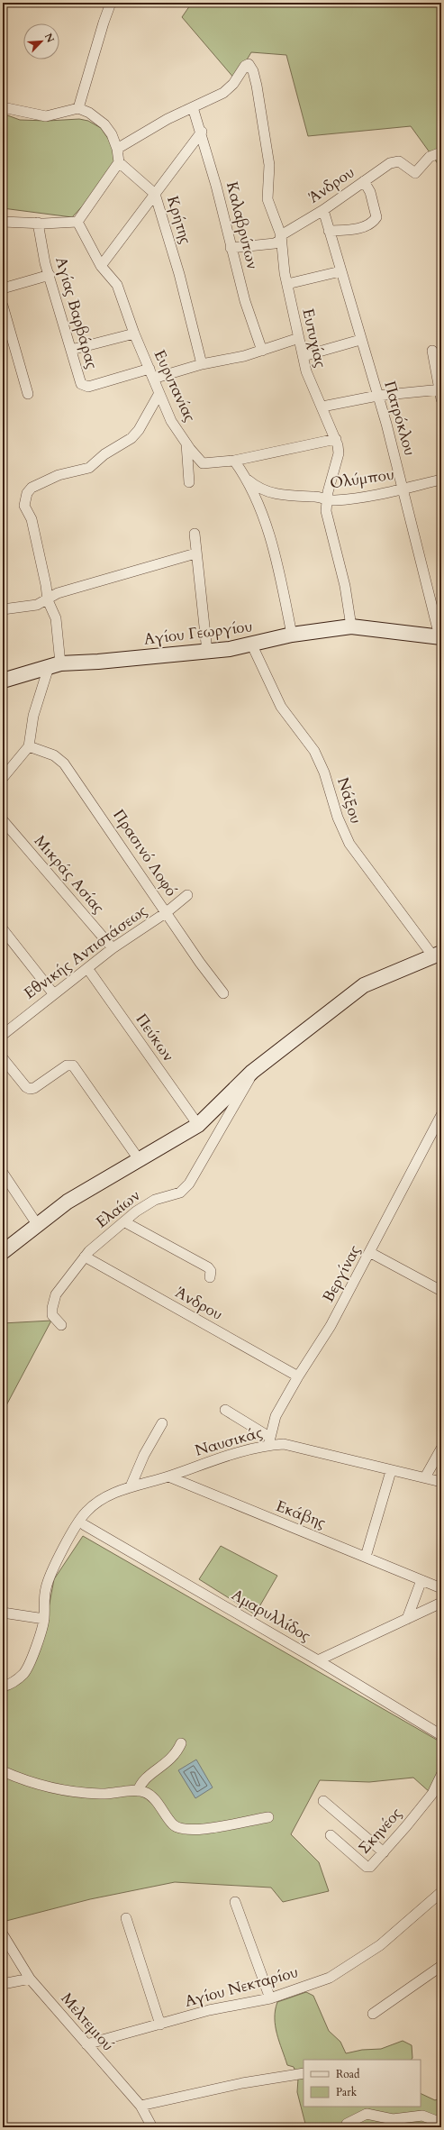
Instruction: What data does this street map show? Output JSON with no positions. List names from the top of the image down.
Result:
{
  "streets": {
    "main road": ["Αγίου Γεωργίου"],
    "street": [
      "Άνδρου",
      "Κρήτης",
      "Καλαβρύτων",
      "Αγίας Βαρβάρας",
      "Ευτυχίας",
      "Ευρυτανίας",
      "Πατρόκλου",
      "Ολύμπου",
      "Νάξου",
      "Πρασινό Λοφό",
      "Μικράς Ασίας",
      "Εθνικής Αντιστάσεως",
      "Πεύκων",
      "Ελαίων",
      "Βεργίνας",
      "Ναυσικάς",
      "Εκάβης",
      "Αμαρυλλίδος",
      "Σκηνέος",
      "Αγίου Νεκταρίου",
      "Μελτεμιού"
    ]
  },
  "crossings": [
    ["Άνδρου", "Καλαβρύτων"],
    ["Άνδρου", "Ευτυχίας"],
    ["Άνδρου", "Πατρόκλου"],
    ["Άνδρου", "Ελαίων"],
    ["Άνδρου", "Βεργίνας"],
    ["Καλαβρύτων", "Ευτυχίας"],
    ["Αγίας Βαρβάρας", "Ευρυτανίας"],
    ["Ευτυχίας", "Ολύμπου"],
    ["Ευτυχίας", "Αγίου Γεωργίου"],
    ["Πατρόκλου", "Ολύμπου"],
    ["Πατρόκλου", "Αγίου Γεωργίου"],
    ["Αγίου Γεωργίου", "Νάξου"],
    ["Πρασινό Λοφό", "Εθνικής Αντιστάσεως"],
    ["Μικράς Ασίας", "Εθνικής Αντιστάσεως"],
    ["Εθνικής Αντιστάσεως", "Πεύκων"],
    ["Βεργίνας", "Ναυσικάς"],
    ["Ναυσικάς", "Εκάβης"],
    ["Αγίου Νεκταρίου", "Μελτεμιού"]
  ],
  "legend": ["Road", "Park"],
  "north": "top right"
}
